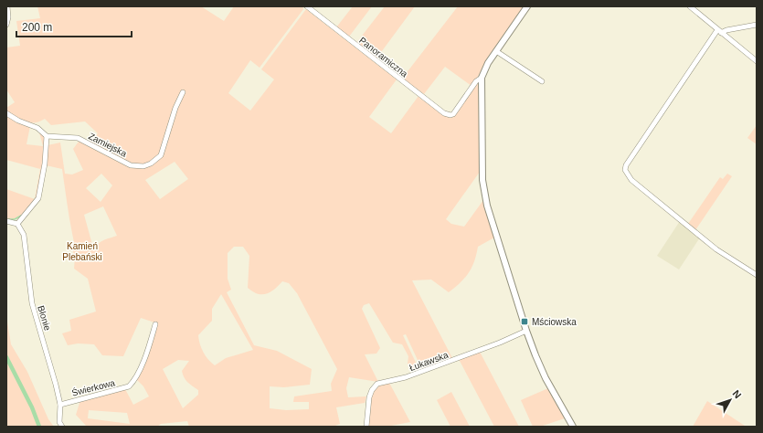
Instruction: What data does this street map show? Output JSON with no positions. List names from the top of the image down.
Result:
{
  "streets": {
    "street": [
      "Panoramiczna",
      "Zamiejska",
      "Błonie",
      "Łukawska",
      "Świerkowa"
    ]
  },
  "crossings": [
    ["Błonie", "Świerkowa"]
  ],
  "parks": ["Kamień Plebański"],
  "places": {
    "transit": ["Mściowska"]
  },
  "scale_bar": "200 m",
  "north": "top right"
}
